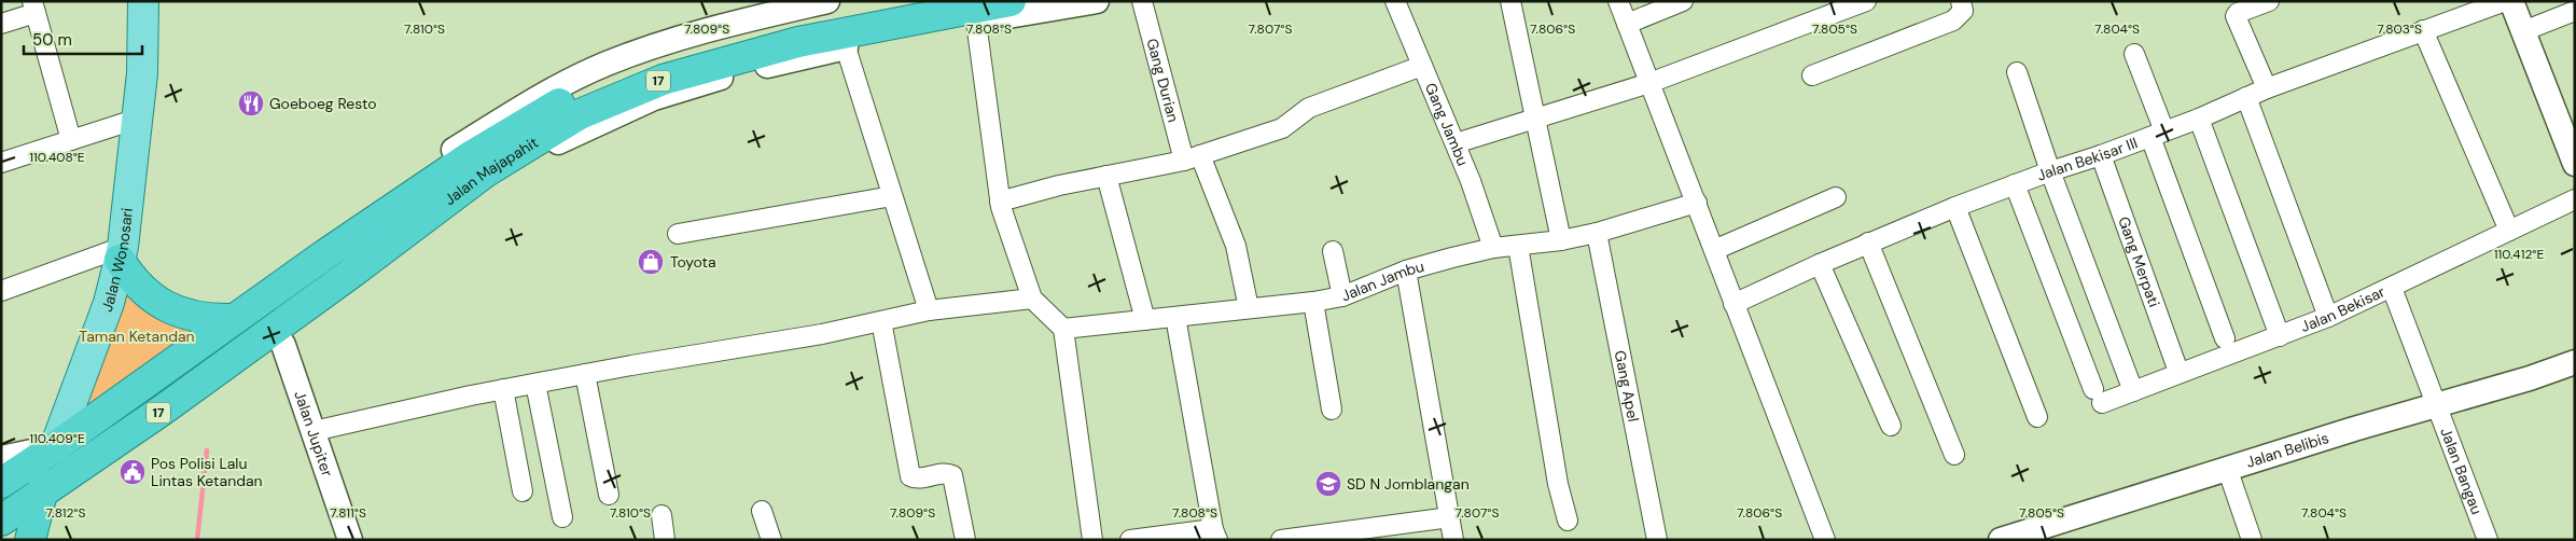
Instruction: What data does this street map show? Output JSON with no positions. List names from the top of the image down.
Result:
{
  "streets": {
    "highway": ["17", "Jalan Majapahit", "Jalan Wonosari"],
    "street": [
      "Gang Durian",
      "Gang Jambu",
      "Jalan Bekisar III",
      "Gang Merpati",
      "Jalan Jambu",
      "Jalan Bekisar",
      "Gang Apel",
      "Jalan Jupiter",
      "Jalan Belibis",
      "Jalan Bangau"
    ]
  },
  "crossings": [
    ["Gang Durian", "Jalan Jambu"],
    ["Gang Jambu", "Jalan Jambu"],
    ["Jalan Bekisar III", "Gang Merpati"],
    ["Jalan Bekisar III", "Jalan Bekisar"],
    ["Jalan Majapahit", "Jalan Wonosari"],
    ["Jalan Majapahit", "Jalan Jupiter"],
    ["Jalan Jambu", "Gang Apel"],
    ["Jalan Bekisar", "Jalan Bangau"],
    ["Jalan Belibis", "Jalan Bangau"]
  ],
  "parks": ["Taman Ketandan"],
  "places": {
    "restaurant": ["Goeboeg Resto"],
    "shop": ["Toyota"],
    "public building": ["Pos Polisi Lalu Lintas Ketandan"],
    "school or university": ["SD N Jomblangan"]
  },
  "scale_bar": "50 m",
  "coordinates": [
    "7.810°S",
    "7.809°S",
    "7.808°S",
    "7.807°S",
    "7.806°S",
    "7.805°S",
    "7.804°S",
    "7.803°S",
    "110.408°E",
    "110.412°E",
    "110.409°E",
    "7.812°S",
    "7.811°S"
  ]
}
